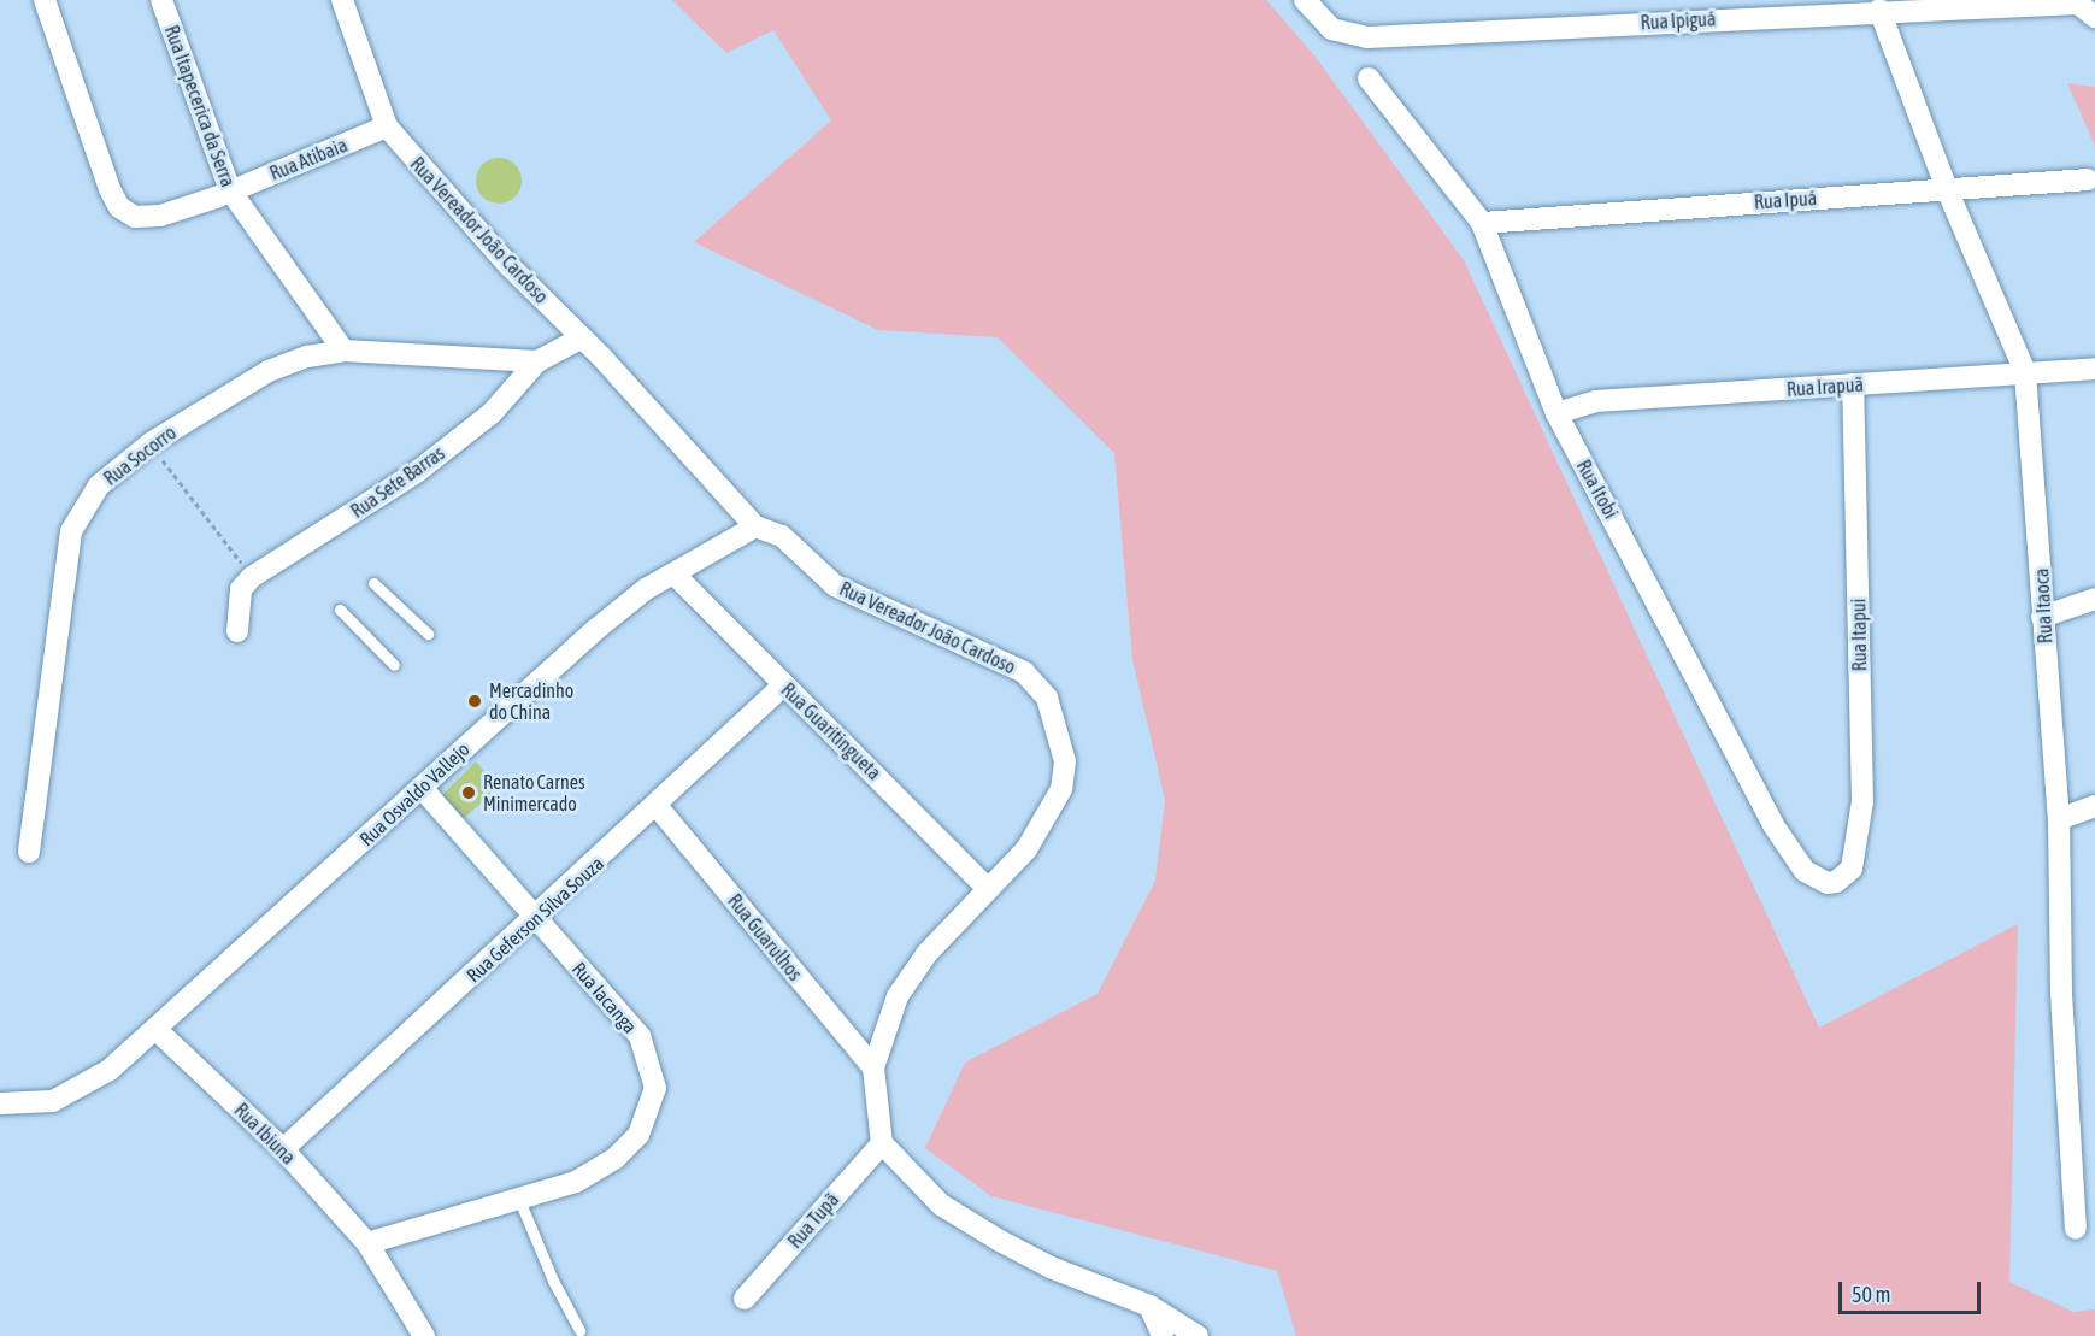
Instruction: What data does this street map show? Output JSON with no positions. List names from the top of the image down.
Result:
{
  "streets": {
    "street": [
      "Rua Ipiguá",
      "Rua Itapecerica da Serra",
      "Rua Atibaia",
      "Rua Ipuá",
      "Rua Vereador João Cardoso",
      "Rua Irapuã",
      "Rua Socorro",
      "Rua Sete Barras",
      "Rua Itobi",
      "Rua Itaoca",
      "Rua Itapui",
      "Rua Guaritingueta",
      "Rua Osvaldo Vallejo",
      "Rua Geferson Silva Souza",
      "Rua Guarulhos",
      "Rua Iacanga",
      "Rua Ibiuna",
      "Rua Tupã"
    ]
  },
  "crossings": [
    ["Rua Ipiguá", "Rua Itaoca"],
    ["Rua Itapecerica da Serra", "Rua Atibaia"],
    ["Rua Itapecerica da Serra", "Rua Socorro"],
    ["Rua Atibaia", "Rua Vereador João Cardoso"],
    ["Rua Ipuá", "Rua Itobi"],
    ["Rua Ipuá", "Rua Itaoca"],
    ["Rua Vereador João Cardoso", "Rua Sete Barras"],
    ["Rua Vereador João Cardoso", "Rua Guaritingueta"],
    ["Rua Vereador João Cardoso", "Rua Osvaldo Vallejo"],
    ["Rua Vereador João Cardoso", "Rua Guarulhos"],
    ["Rua Irapuã", "Rua Itobi"],
    ["Rua Irapuã", "Rua Itaoca"],
    ["Rua Irapuã", "Rua Itapui"],
    ["Rua Socorro", "Rua Sete Barras"],
    ["Rua Itobi", "Rua Itapui"],
    ["Rua Guaritingueta", "Rua Osvaldo Vallejo"],
    ["Rua Guaritingueta", "Rua Geferson Silva Souza"],
    ["Rua Osvaldo Vallejo", "Rua Iacanga"],
    ["Rua Osvaldo Vallejo", "Rua Ibiuna"],
    ["Rua Geferson Silva Souza", "Rua Guarulhos"],
    ["Rua Geferson Silva Souza", "Rua Iacanga"],
    ["Rua Geferson Silva Souza", "Rua Ibiuna"],
    ["Rua Iacanga", "Rua Ibiuna"]
  ],
  "places": ["Mercadinho do China", "Renato Carnes Minimercado"],
  "scale_bar": "50 m"
}
